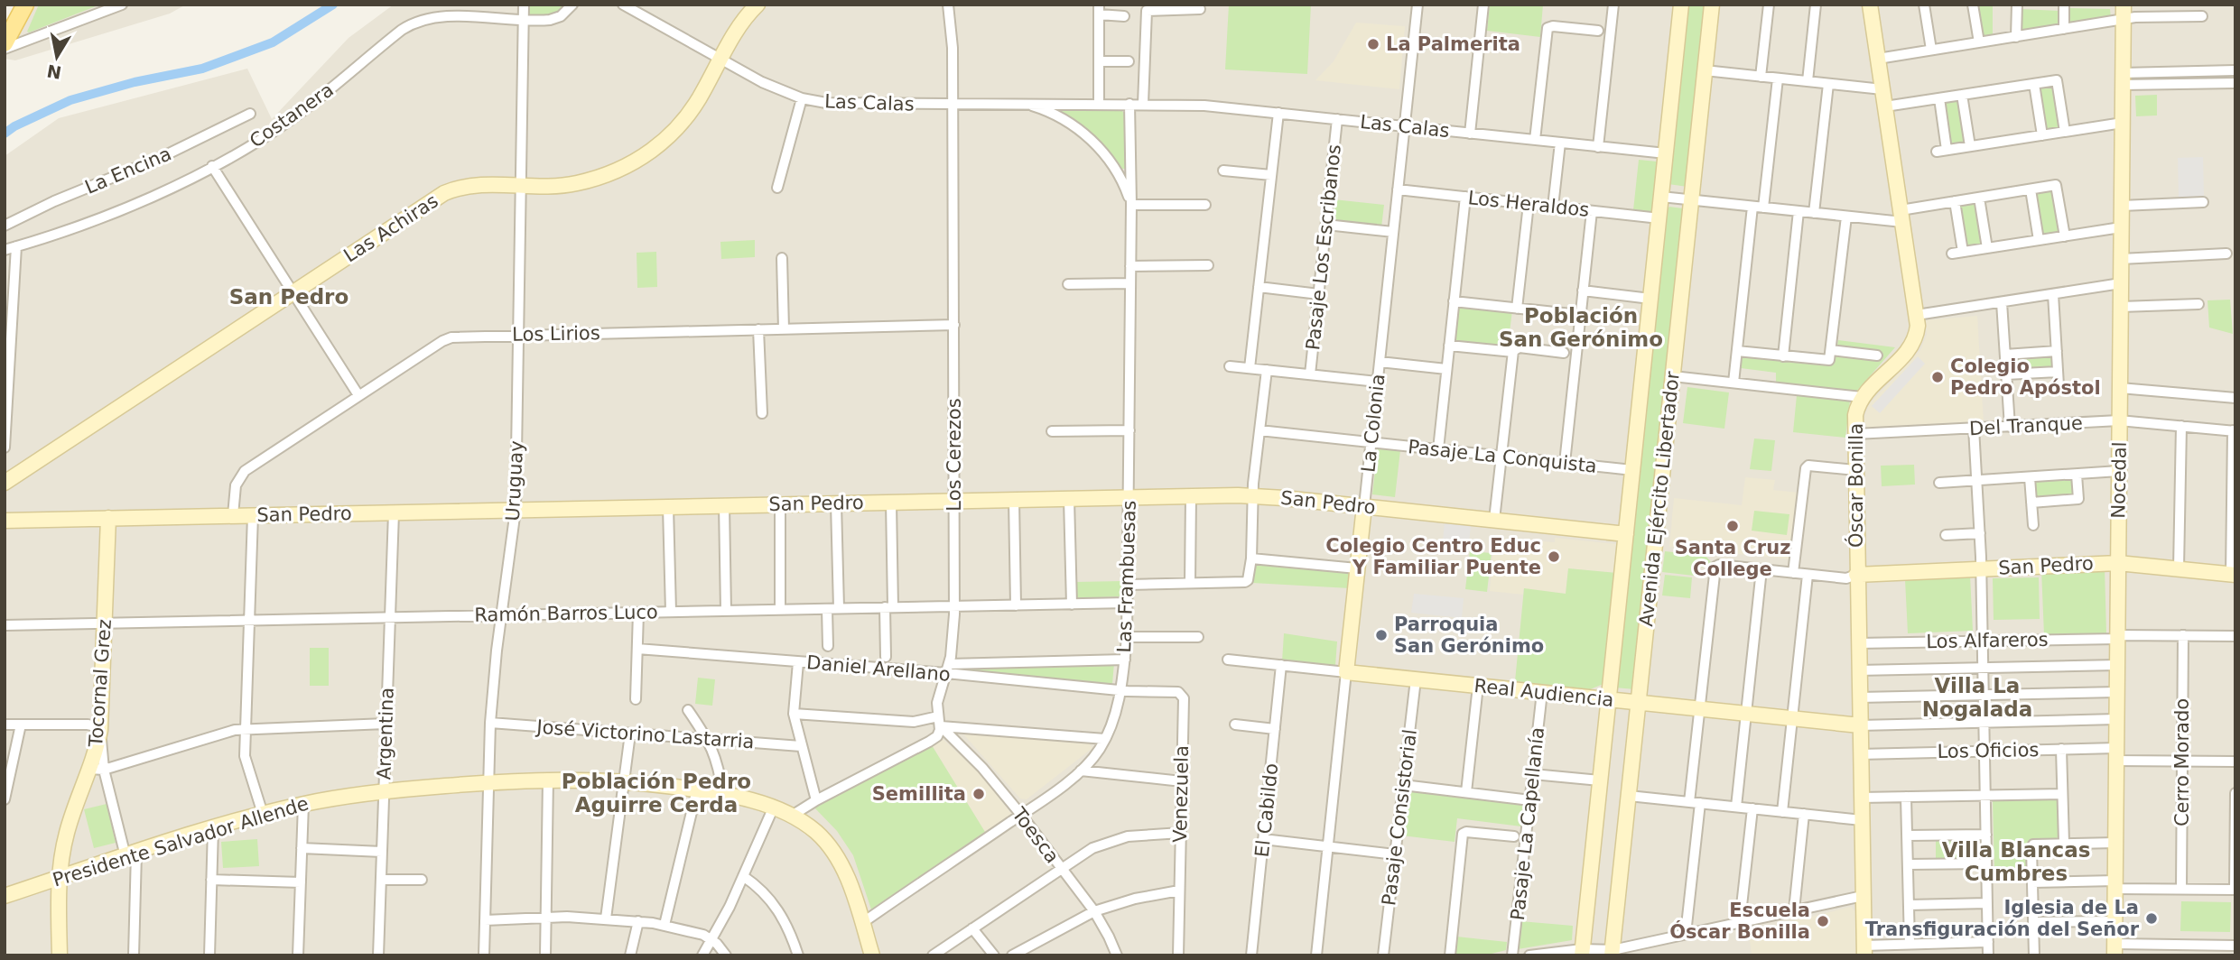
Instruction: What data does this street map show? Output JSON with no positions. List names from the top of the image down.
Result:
{
  "streets": {
    "street": [
      "Las Calas",
      "Costanera",
      "La Encina",
      "Los Heraldos",
      "Las Achiras",
      "Pasaje Los Escribanos",
      "Los Lirios",
      "La Colonia",
      "Del Tranque",
      "Los Cerezos",
      "Pasaje La Conquista",
      "Nocedal",
      "Uruguay",
      "Óscar Bonilla",
      "Avenida Ejército Libertador",
      "San Pedro",
      "Las Frambuesas",
      "Ramón Barros Luco",
      "Los Alfareros",
      "Daniel Arellano",
      "Tocornal Grez",
      "Real Audiencia",
      "Argentina",
      "José Victorino Lastarria",
      "Los Oficios",
      "Cerro Morado",
      "Venezuela",
      "El Cabildo",
      "Pasaje Consistorial",
      "Pasaje La Capellanía",
      "Toesca",
      "Presidente Salvador Allende"
    ]
  },
  "crossings": [
    ["Las Calas", "Las Achiras"],
    ["Las Calas", "Pasaje Los Escribanos"],
    ["Las Calas", "La Colonia"],
    ["Las Calas", "Los Cerezos"],
    ["Las Calas", "Avenida Ejército Libertador"],
    ["Las Calas", "Las Frambuesas"],
    ["Costanera", "Uruguay"],
    ["Los Heraldos", "La Colonia"],
    ["Los Heraldos", "Avenida Ejército Libertador"],
    ["Las Achiras", "Uruguay"],
    ["Los Lirios", "Los Cerezos"],
    ["Los Lirios", "Uruguay"],
    ["Los Lirios", "San Pedro"],
    ["La Colonia", "Pasaje La Conquista"],
    ["La Colonia", "San Pedro"],
    ["La Colonia", "Real Audiencia"],
    ["Del Tranque", "Nocedal"],
    ["Del Tranque", "Óscar Bonilla"],
    ["Los Cerezos", "San Pedro"],
    ["Los Cerezos", "Ramón Barros Luco"],
    ["Los Cerezos", "Daniel Arellano"],
    ["Los Cerezos", "Toesca"],
    ["Pasaje La Conquista", "Avenida Ejército Libertador"],
    ["Nocedal", "San Pedro"],
    ["Nocedal", "Los Alfareros"],
    ["Nocedal", "Los Oficios"],
    ["Uruguay", "San Pedro"],
    ["Uruguay", "Ramón Barros Luco"],
    ["Uruguay", "José Victorino Lastarria"],
    ["Uruguay", "Presidente Salvador Allende"],
    ["Óscar Bonilla", "San Pedro"],
    ["Óscar Bonilla", "Los Alfareros"],
    ["Óscar Bonilla", "Real Audiencia"],
    ["Óscar Bonilla", "Los Oficios"],
    ["Avenida Ejército Libertador", "San Pedro"],
    ["Avenida Ejército Libertador", "Real Audiencia"],
    ["San Pedro", "Las Frambuesas"],
    ["San Pedro", "Tocornal Grez"],
    ["San Pedro", "Argentina"],
    ["Las Frambuesas", "Ramón Barros Luco"],
    ["Las Frambuesas", "Daniel Arellano"],
    ["Las Frambuesas", "Venezuela"],
    ["Las Frambuesas", "Toesca"],
    ["Las Frambuesas", "Presidente Salvador Allende"],
    ["Ramón Barros Luco", "Tocornal Grez"],
    ["Ramón Barros Luco", "Argentina"],
    ["Los Alfareros", "Cerro Morado"],
    ["Daniel Arellano", "Venezuela"],
    ["Tocornal Grez", "Presidente Salvador Allende"],
    ["Real Audiencia", "El Cabildo"],
    ["Real Audiencia", "Pasaje Consistorial"],
    ["Real Audiencia", "Pasaje La Capellanía"],
    ["Argentina", "Presidente Salvador Allende"],
    ["Los Oficios", "Cerro Morado"]
  ],
  "districts": [
    "San Pedro",
    "Población San Gerónimo",
    "Villa La Nogalada",
    "Población Pedro Aguirre Cerda",
    "Villa Blancas Cumbres"
  ],
  "places": [
    "La Palmerita",
    "Colegio Pedro Apóstol",
    "Santa Cruz College",
    "Colegio Centro Educ Y Familiar Puente",
    "Parroquia San Gerónimo",
    "Semillita",
    "Iglesia de La Transfiguración del Señor",
    "Escuela Óscar Bonilla"
  ],
  "north": "bottom"
}
